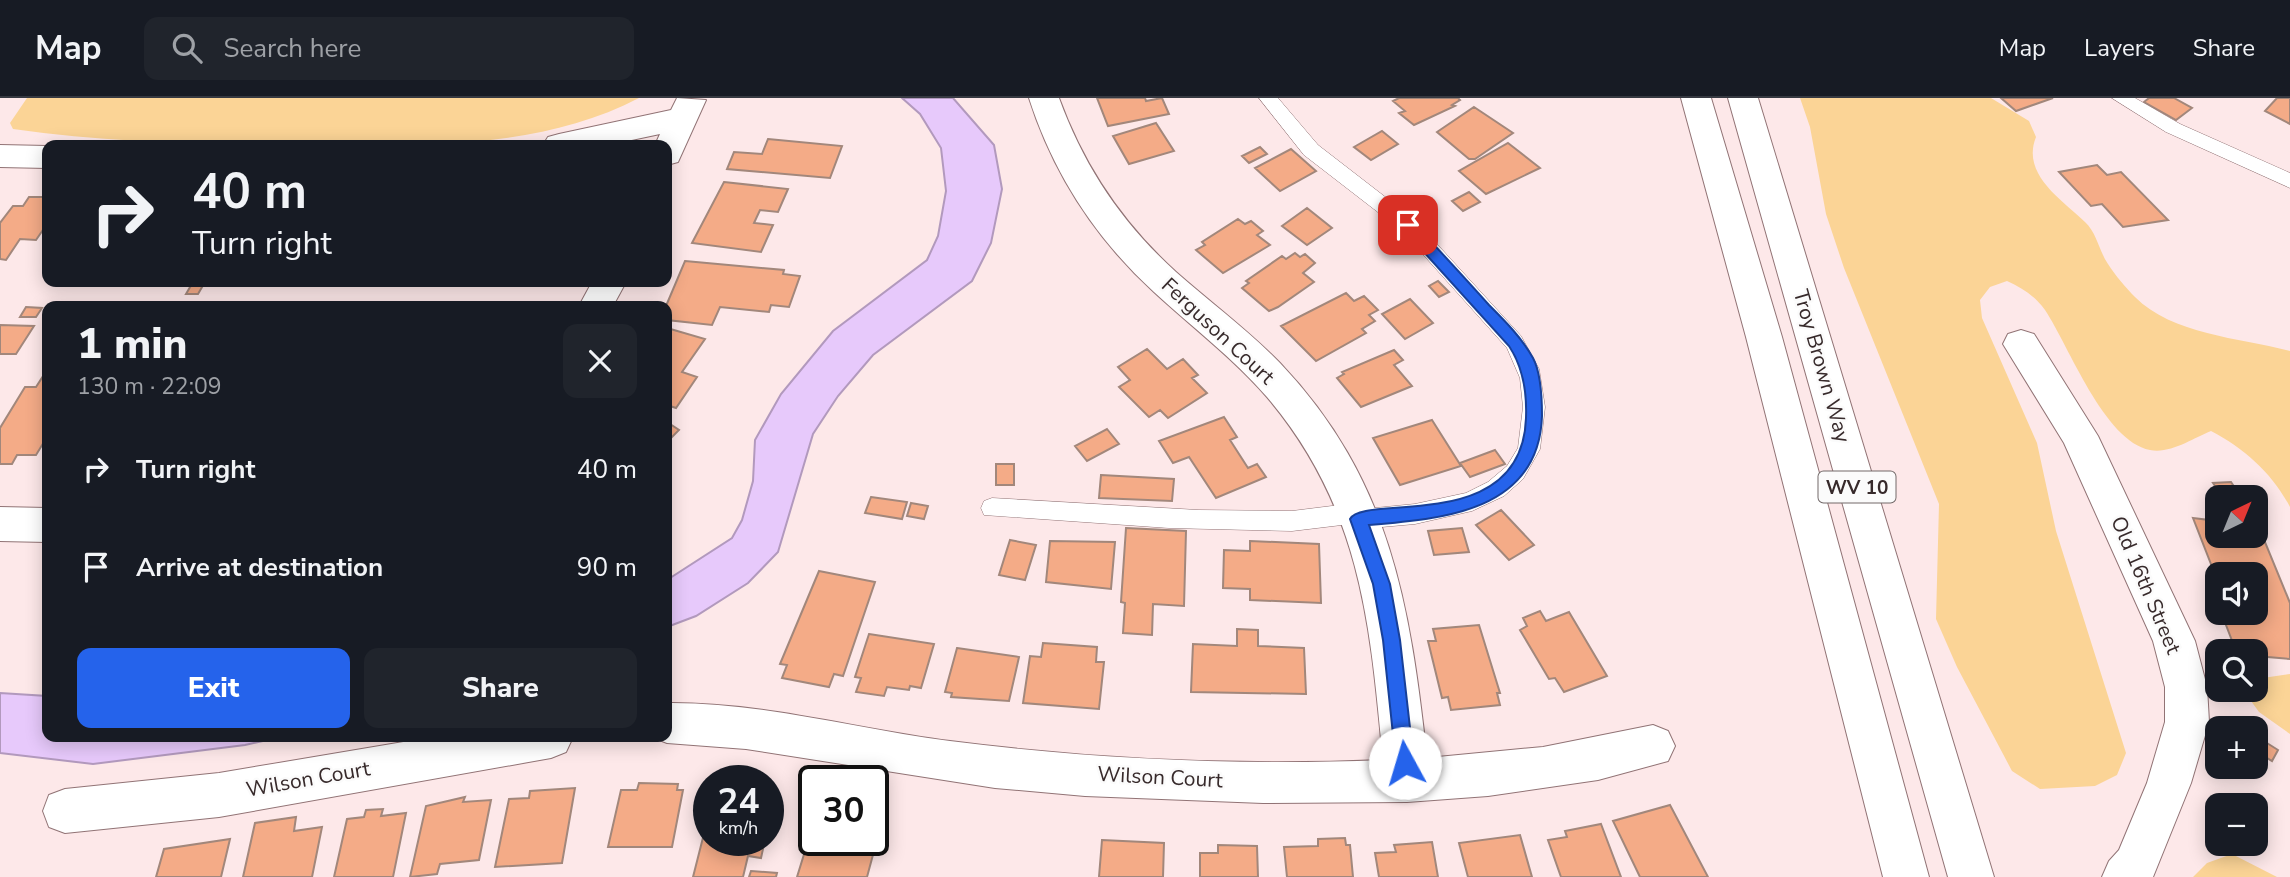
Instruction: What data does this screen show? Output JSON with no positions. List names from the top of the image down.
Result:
{
  "streets": {
    "street": [
      "Ferguson Court",
      "Troy Brown Way",
      "WV 10",
      "Old 16th Street",
      "Wilson Court"
    ]
  },
  "crossings": [
    ["Ferguson Court", "Wilson Court"]
  ],
  "north": "top right",
  "page": {
    "header": "Map",
    "search": "Search here",
    "nav": ["Map", "Layers", "Share"],
    "turn": ["40 m", "Turn right"],
    "heading": ["1 min", "130 m · 22:09"],
    "list": [
      {
        "name": "Turn right",
        "value": "40 m"
      },
      {
        "name": "Arrive at destination",
        "value": "90 m"
      }
    ],
    "map_buttons": ["+", "−"],
    "buttons": ["Exit", "Share"],
    "speed": "24 km/h",
    "limit": "30"
  }
}
